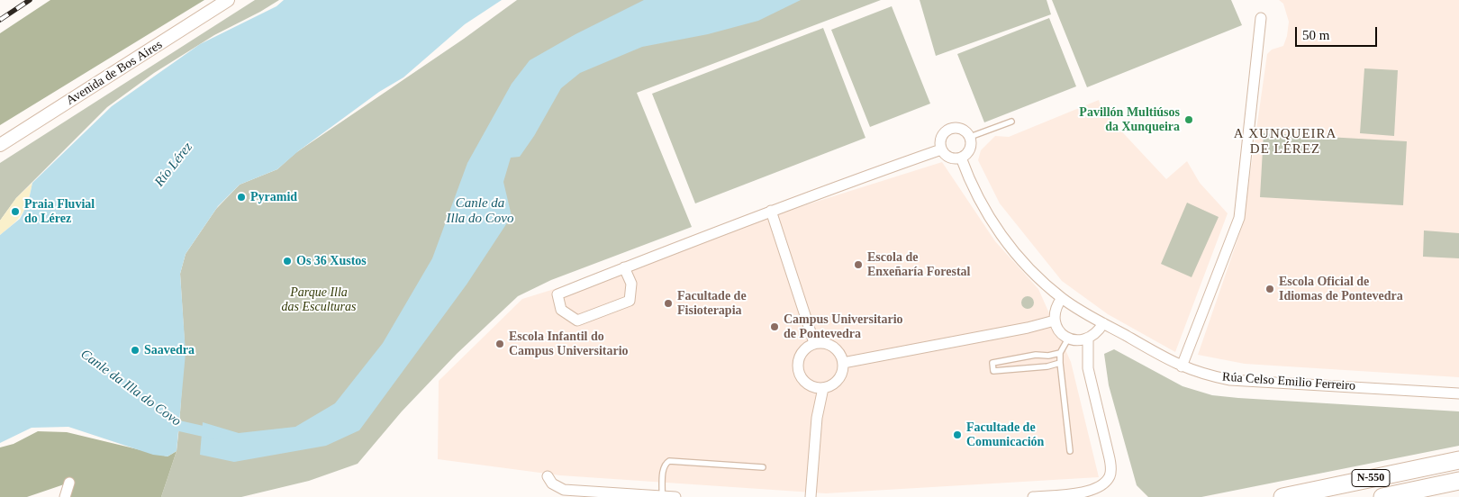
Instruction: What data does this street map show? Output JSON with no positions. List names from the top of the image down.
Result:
{
  "streets": {
    "highway": ["N-550"],
    "street": ["Avenida de Bos Aires", "Rúa Celso Emilio Ferreiro"]
  },
  "districts": ["A XUNQUEIRA DE LÉREZ"],
  "water": ["Río Lérez", "Canle da Illa do Covo"],
  "parks": ["Parque Illa das Esculturas"],
  "places": [
    "Pavillón Multiúsos da Xunqueira",
    "Pyramid",
    "Praia Fluvial do Lérez",
    "Os 36 Xustos",
    "Escola de Enxeñaría Forestal",
    "Escola Oficial de Idiomas de Pontevedra",
    "Facultade de Fisioterapia",
    "Campus Universitario de Pontevedra",
    "Escola Infantil do Campus Universitario",
    "Saavedra",
    "Facultade de Comunicación"
  ],
  "scale_bar": "50 m"
}
